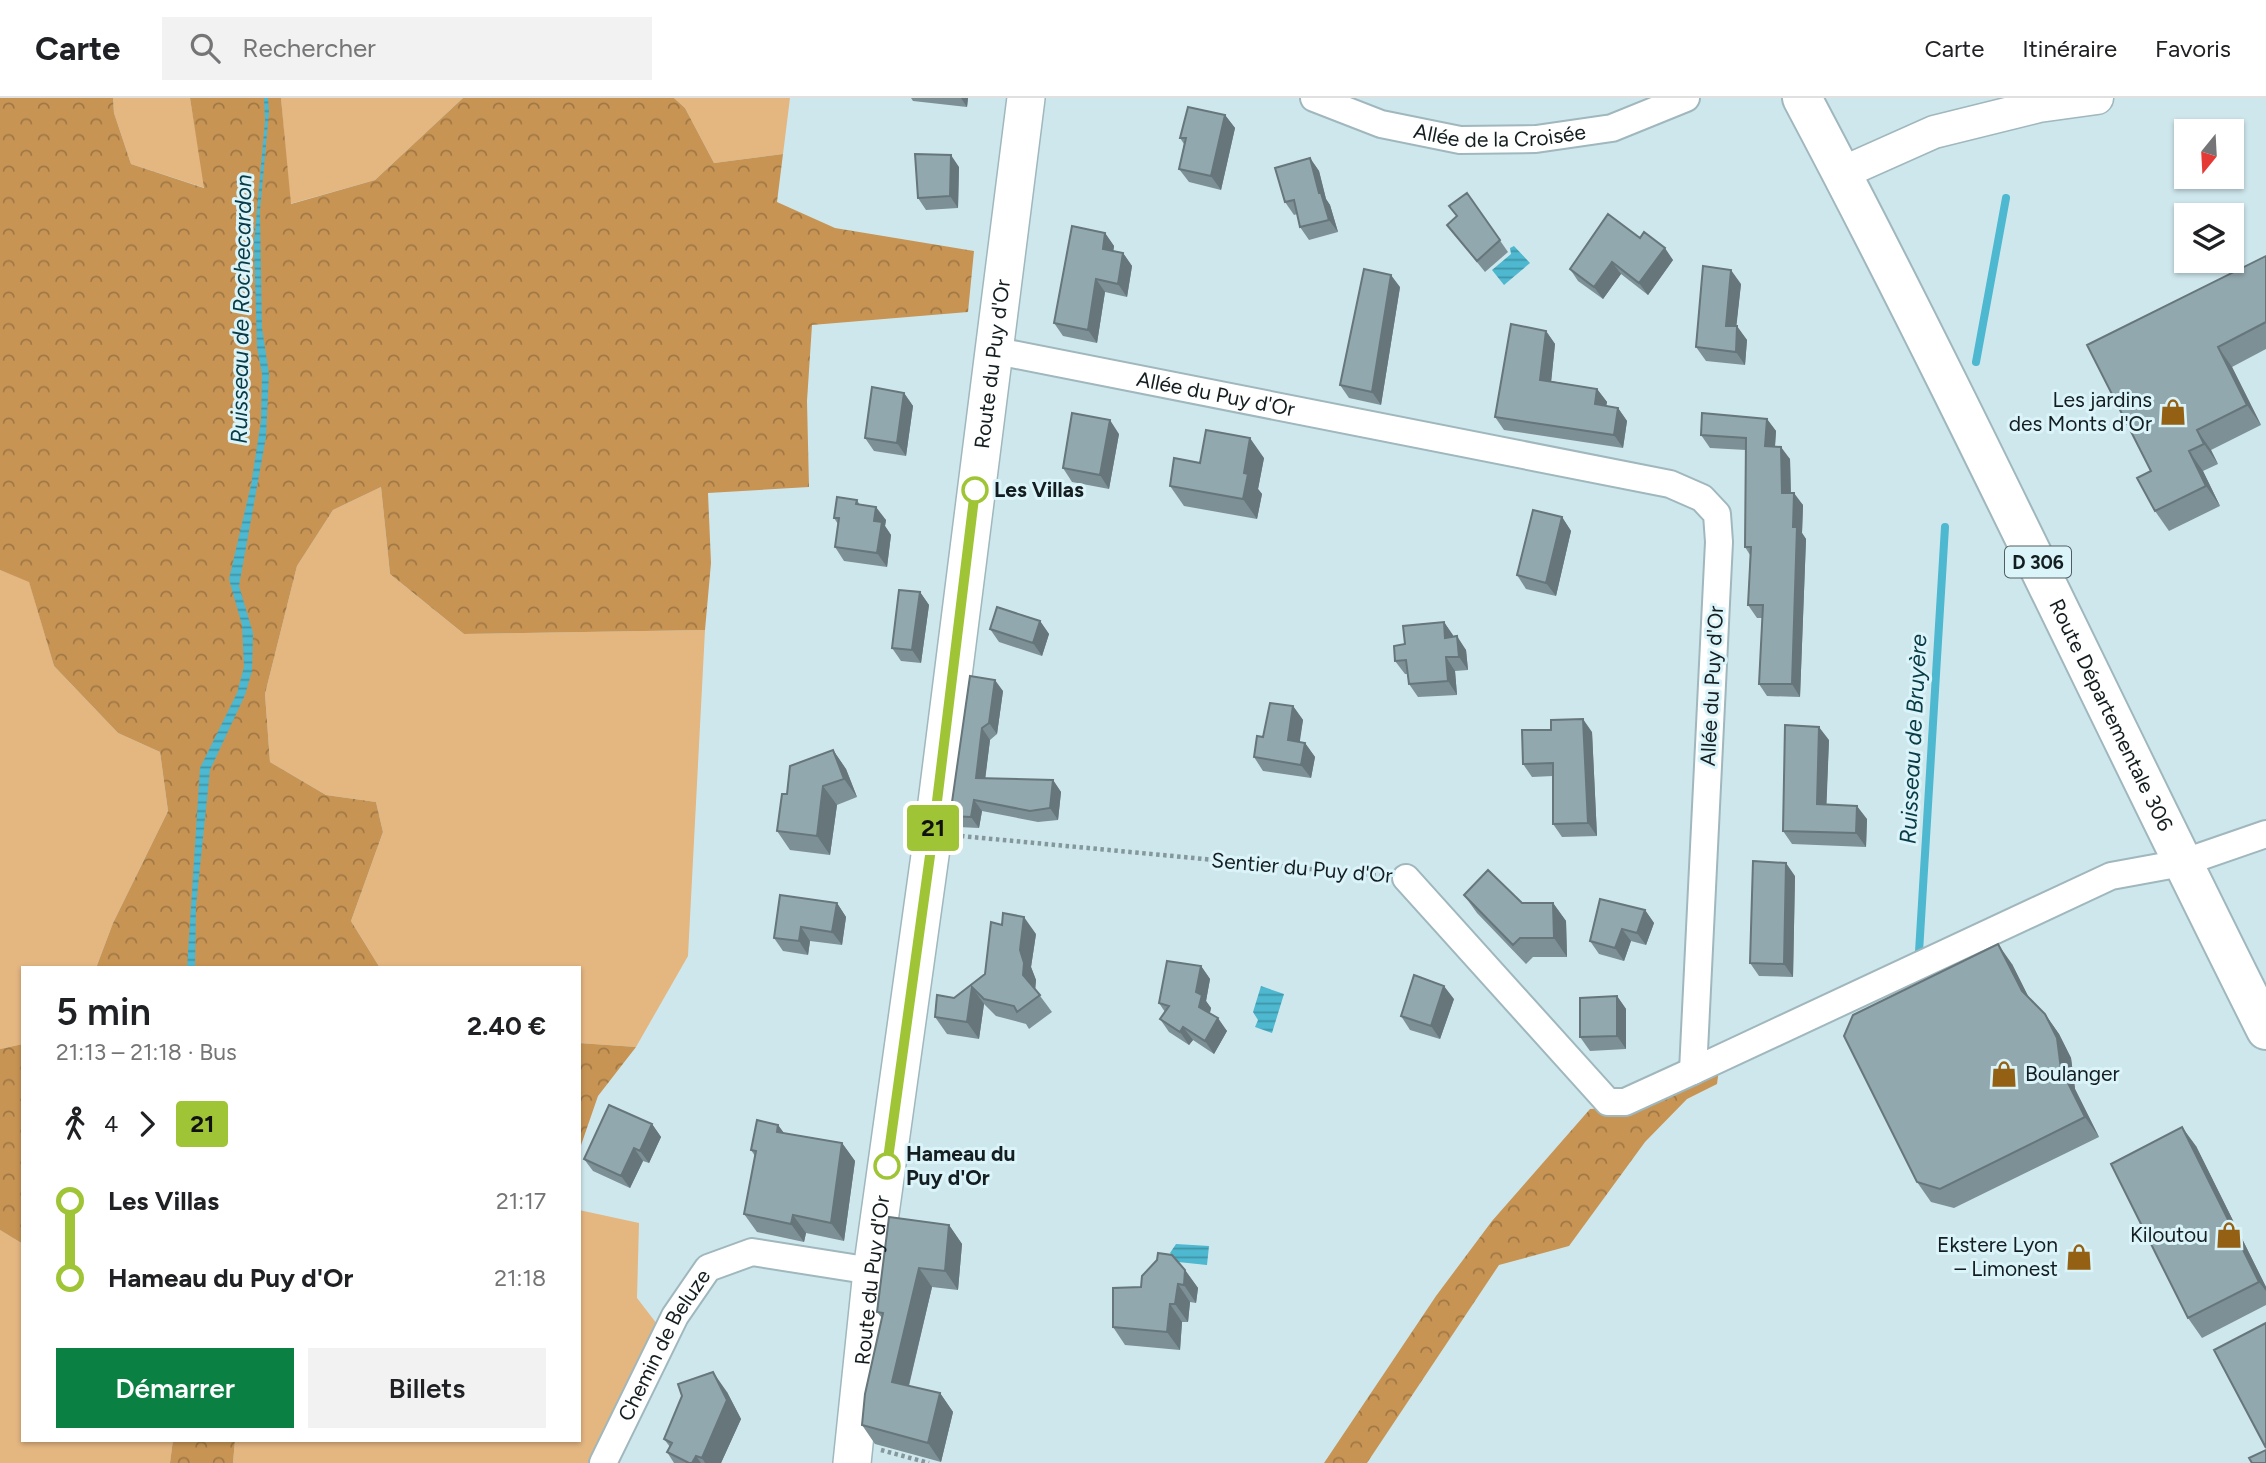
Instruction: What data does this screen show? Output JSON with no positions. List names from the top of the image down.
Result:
{
  "streets": {
    "main road": ["Route du Puy d'Or", "D 306", "Route Départementale 306"],
    "street": [
      "Allée de la Croisée",
      "Allée du Puy d'Or",
      "Sentier du Puy d'Or",
      "Chemin de Beluze"
    ]
  },
  "crossings": [
    ["Route du Puy d'Or", "Allée du Puy d'Or"],
    ["Route du Puy d'Or", "Sentier du Puy d'Or"],
    ["Route du Puy d'Or", "Chemin de Beluze"],
    ["Allée du Puy d'Or", "Sentier du Puy d'Or"]
  ],
  "water": ["Ruisseau de Rochecardon", "Ruisseau de Bruyère"],
  "places": {
    "shop": [
      "Les jardins des Monts d'Or",
      "Boulanger",
      "Kiloutou",
      "Ekstere Lyon – Limonest"
    ],
    "other": ["Les Villas", "Hameau du Puy d'Or"]
  },
  "lines": ["bus line 21"],
  "north": "bottom",
  "page": {
    "header": "Carte",
    "search": "Rechercher",
    "nav": ["Carte", "Itinéraire", "Favoris"],
    "on_map": "21",
    "heading": ["5 min", "21:13 – 21:18 · Bus", "2.40 €"],
    "legs": ["4", "21"],
    "list": [
      {
        "name": "Les Villas",
        "value": "21:17"
      },
      {
        "name": "Hameau du Puy d'Or",
        "value": "21:18"
      }
    ],
    "buttons": ["Démarrer", "Billets"]
  }
}
